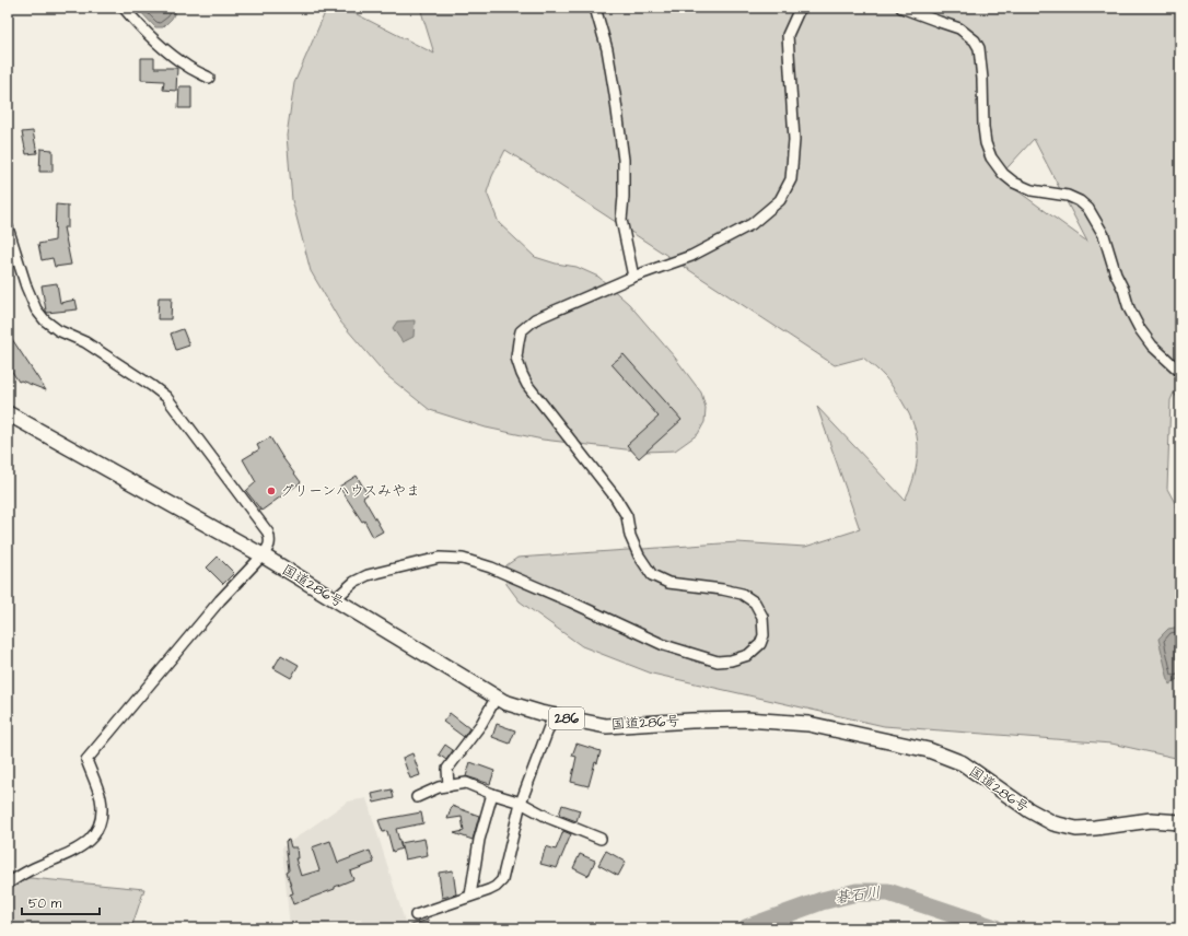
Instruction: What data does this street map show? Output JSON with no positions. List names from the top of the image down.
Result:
{
  "streets": {
    "highway": ["国道286号", "286"]
  },
  "water": ["碁石川"],
  "places": ["グリーンハウスみやま"],
  "scale_bar": "50 m"
}
